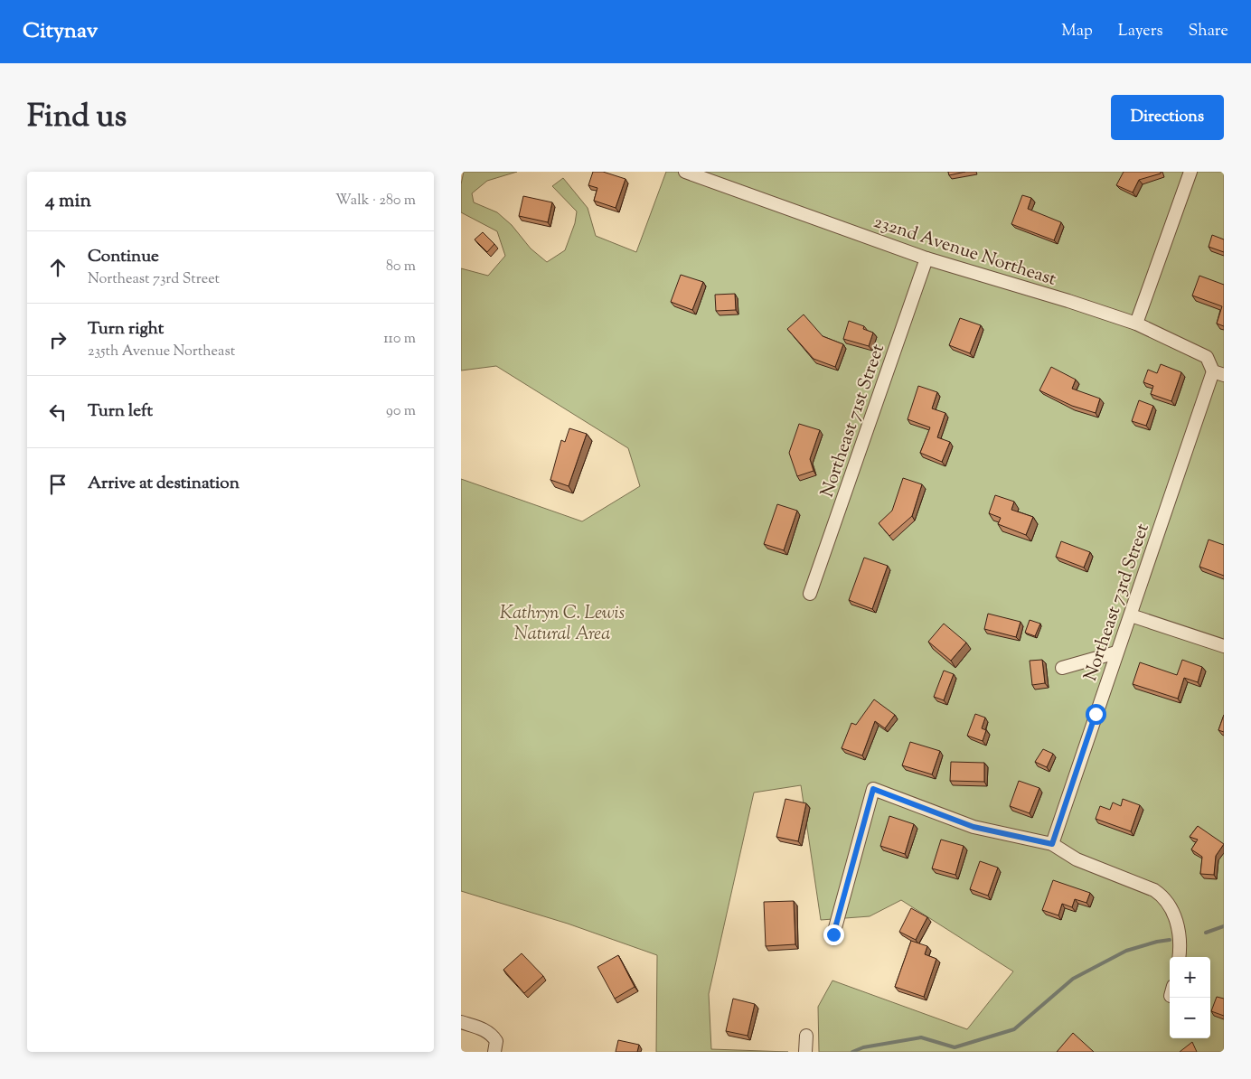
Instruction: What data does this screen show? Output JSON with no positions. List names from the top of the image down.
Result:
{
  "streets": {
    "street": ["232nd Avenue Northeast", "Northeast 71st Street", "Northeast 73rd Street"]
  },
  "crossings": [
    ["232nd Avenue Northeast", "Northeast 71st Street"],
    ["232nd Avenue Northeast", "Northeast 73rd Street"]
  ],
  "parks": ["Kathryn C. Lewis Natural Area"],
  "page": {
    "header": "Citynav",
    "nav": ["Map", "Layers", "Share"],
    "title": "Find us",
    "buttons": "Directions",
    "heading": ["4 min", "Walk · 280 m"],
    "list": [
      ["Continue", "Northeast 73rd Street", "80 m"],
      ["Turn right", "235th Avenue Northeast", "110 m"],
      ["Turn left", "90 m"],
      "Arrive at destination"
    ],
    "map_buttons": ["+", "−"]
  }
}
